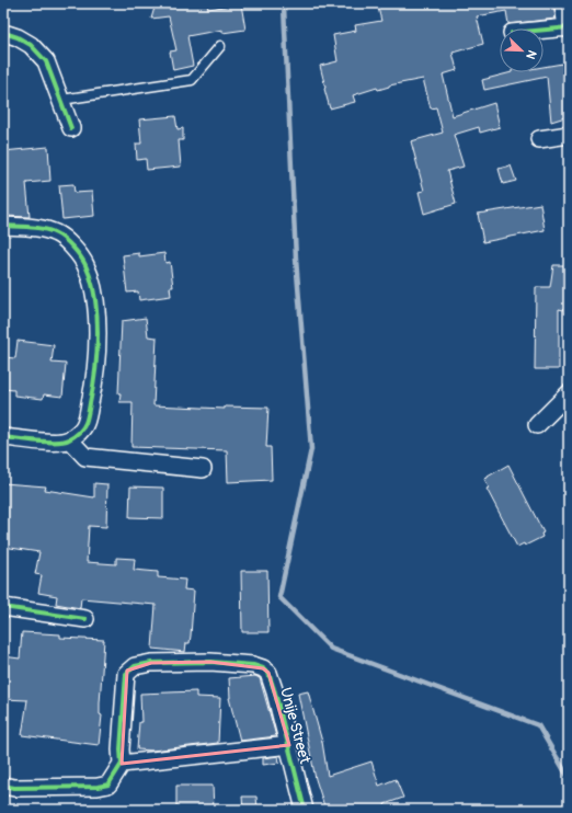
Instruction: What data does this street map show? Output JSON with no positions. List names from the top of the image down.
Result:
{
  "streets": {
    "street": ["Unije Street"]
  },
  "north": "bottom right"
}
